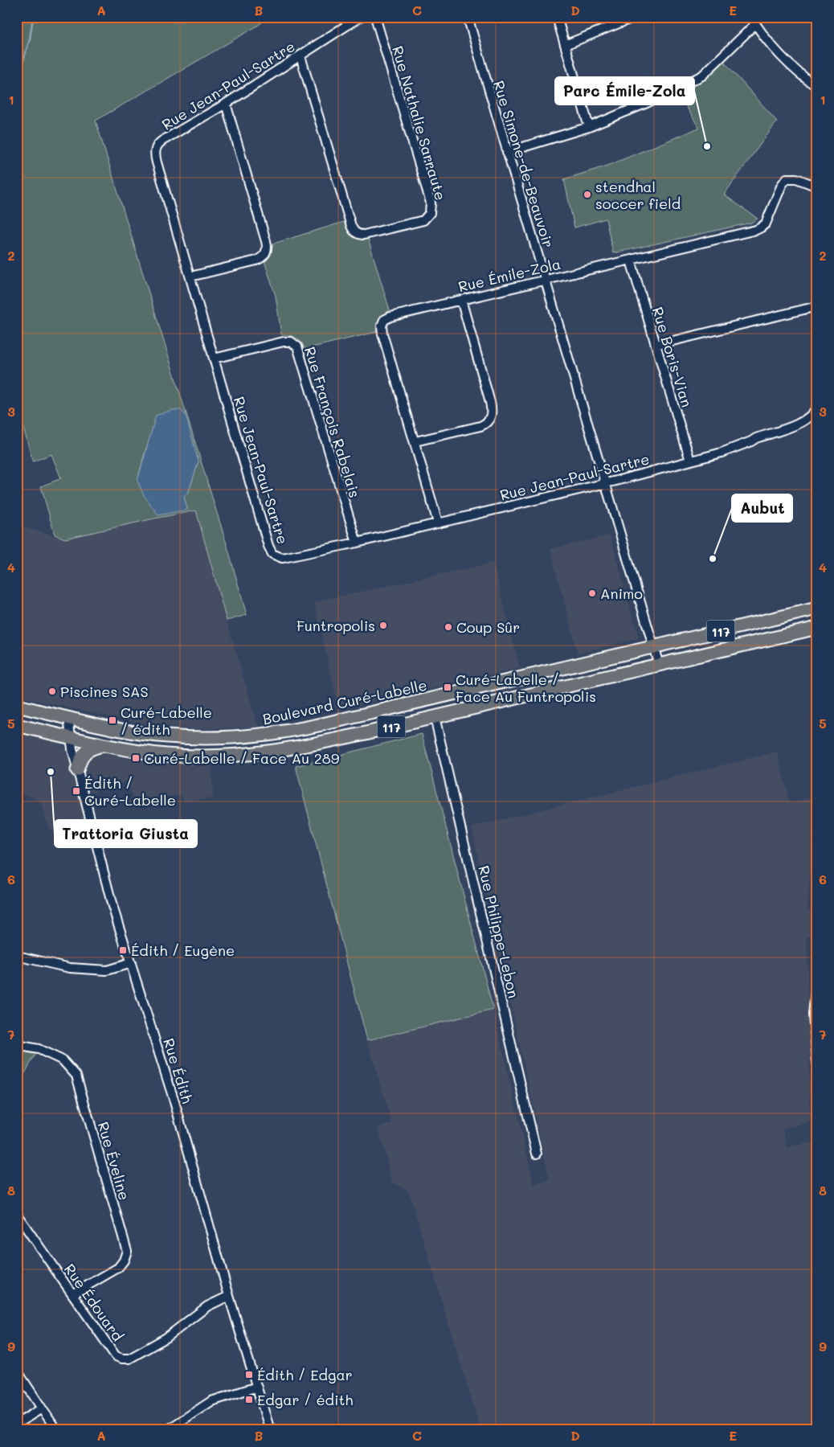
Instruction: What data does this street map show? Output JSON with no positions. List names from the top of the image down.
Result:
{
  "streets": {
    "main road": ["117", "Boulevard Curé-Labelle"],
    "street": [
      "Rue Jean-Paul-Sartre",
      "Rue Nathalie Sarraute",
      "Rue Simone-de-Beauvoir",
      "Rue Émile-Zola",
      "Rue Boris-Vian",
      "Rue François Rabelais",
      "Rue Philippe-Lebon",
      "Rue Édith",
      "Rue Éveline",
      "Rue Édouard"
    ]
  },
  "crossings": [
    ["Rue Jean-Paul-Sartre", "Rue Nathalie Sarraute"],
    ["Rue Jean-Paul-Sartre", "Rue Simone-de-Beauvoir"],
    ["Rue Jean-Paul-Sartre", "Rue Émile-Zola"],
    ["Rue Jean-Paul-Sartre", "Rue Boris-Vian"],
    ["Rue Jean-Paul-Sartre", "Rue François Rabelais"],
    ["Rue Simone-de-Beauvoir", "Rue Émile-Zola"],
    ["Rue Simone-de-Beauvoir", "117"],
    ["Rue Simone-de-Beauvoir", "Boulevard Curé-Labelle"],
    ["Rue Émile-Zola", "Rue Boris-Vian"],
    ["117", "Rue Philippe-Lebon"],
    ["117", "Rue Édith"],
    ["Boulevard Curé-Labelle", "Rue Édith"],
    ["Rue Édith", "Rue Édouard"],
    ["Rue Éveline", "Rue Édouard"]
  ],
  "places": {
    "other": [
      "Parc Émile-Zola",
      "stendhal soccer field",
      "Aubut",
      "Animo",
      "Funtropolis",
      "Coup Sûr",
      "Piscines SAS",
      "Trattoria Giusta"
    ],
    "transit": [
      "Curé-Labelle / Face Au Funtropolis",
      "Curé-Labelle / édith",
      "Curé-Labelle / Face Au 289",
      "Édith / Curé-Labelle",
      "Édith / Eugène",
      "Édith / Edgar",
      "Edgar / édith"
    ]
  },
  "grid": {
    "columns": [
      "A",
      "B",
      "C",
      "D",
      "E"
    ],
    "rows": [
      "1",
      "2",
      "3",
      "4",
      "5",
      "6",
      "7",
      "8",
      "9"
    ]
  }
}
